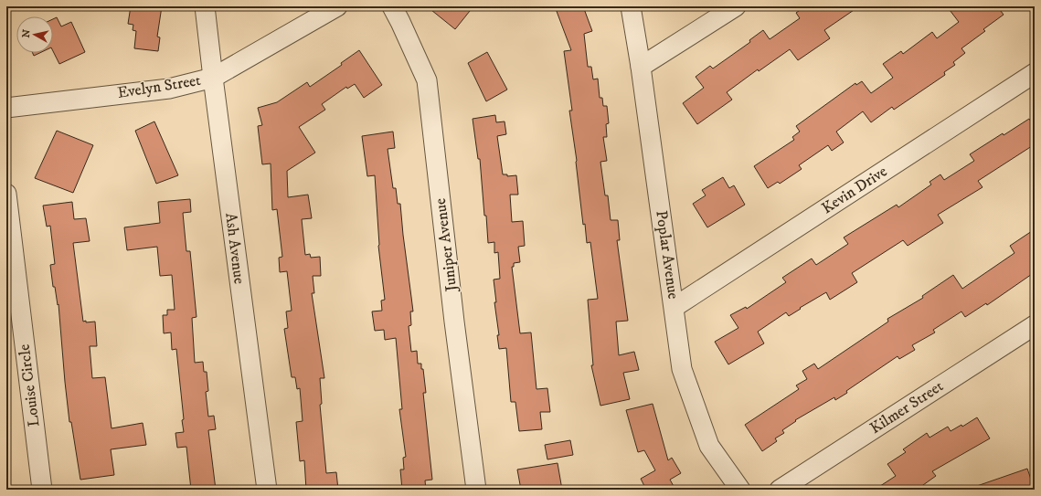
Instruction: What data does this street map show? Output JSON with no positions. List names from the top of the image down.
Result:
{
  "streets": {
    "street": [
      "Evelyn Street",
      "Kevin Drive",
      "Juniper Avenue",
      "Ash Avenue",
      "Poplar Avenue",
      "Louise Circle",
      "Kilmer Street"
    ]
  },
  "crossings": [
    ["Evelyn Street", "Ash Avenue"],
    ["Kevin Drive", "Poplar Avenue"]
  ],
  "north": "left"
}
